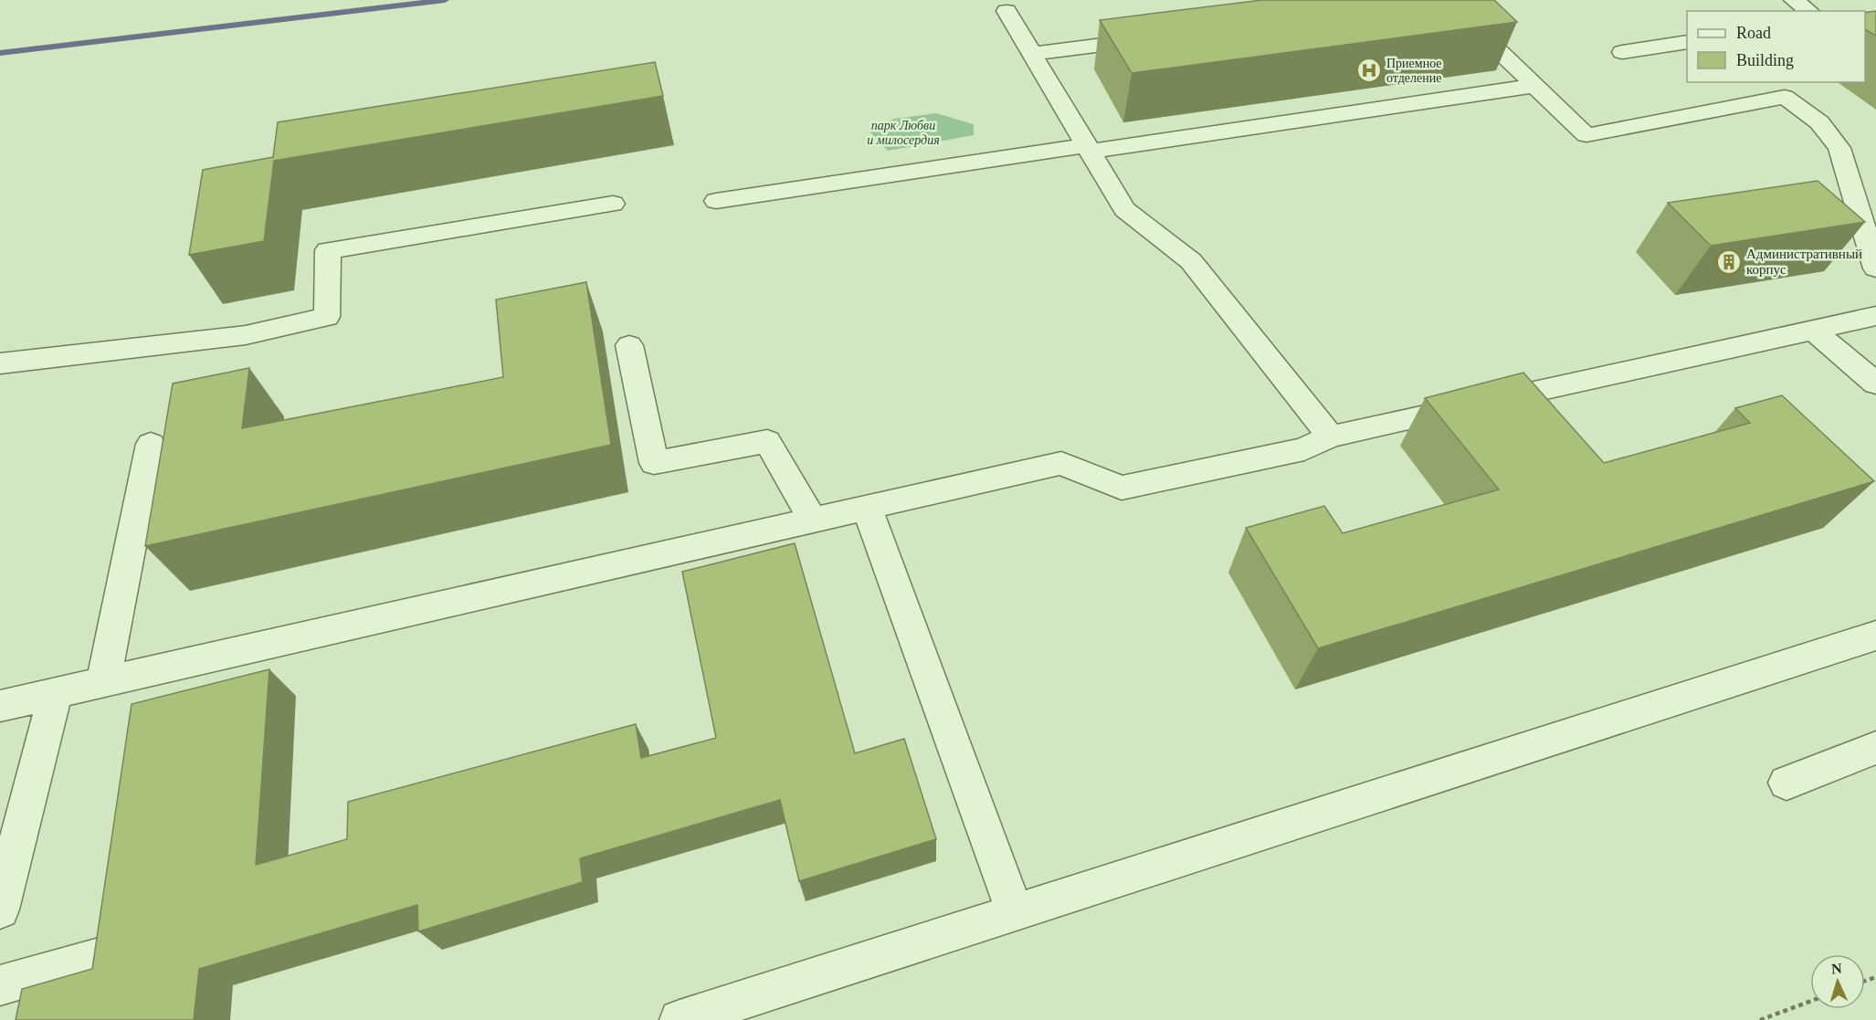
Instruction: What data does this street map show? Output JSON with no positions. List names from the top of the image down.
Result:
{
  "parks": ["парк Любви и милосердия"],
  "places": {
    "hospital": ["Приемное отделение"],
    "building": ["Административный корпус"]
  },
  "legend": ["Road", "Building"],
  "north": "top"
}
